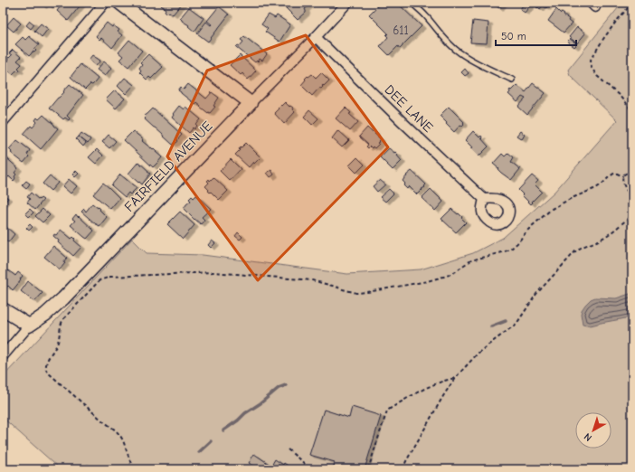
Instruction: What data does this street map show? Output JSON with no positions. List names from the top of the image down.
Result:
{
  "streets": {
    "street": ["DEE LANE", "FAIRFIELD AVENUE"]
  },
  "crossings": [
    ["DEE LANE", "FAIRFIELD AVENUE"]
  ],
  "house_numbers": ["611"],
  "scale_bar": "50 m",
  "north": "bottom left"
}
